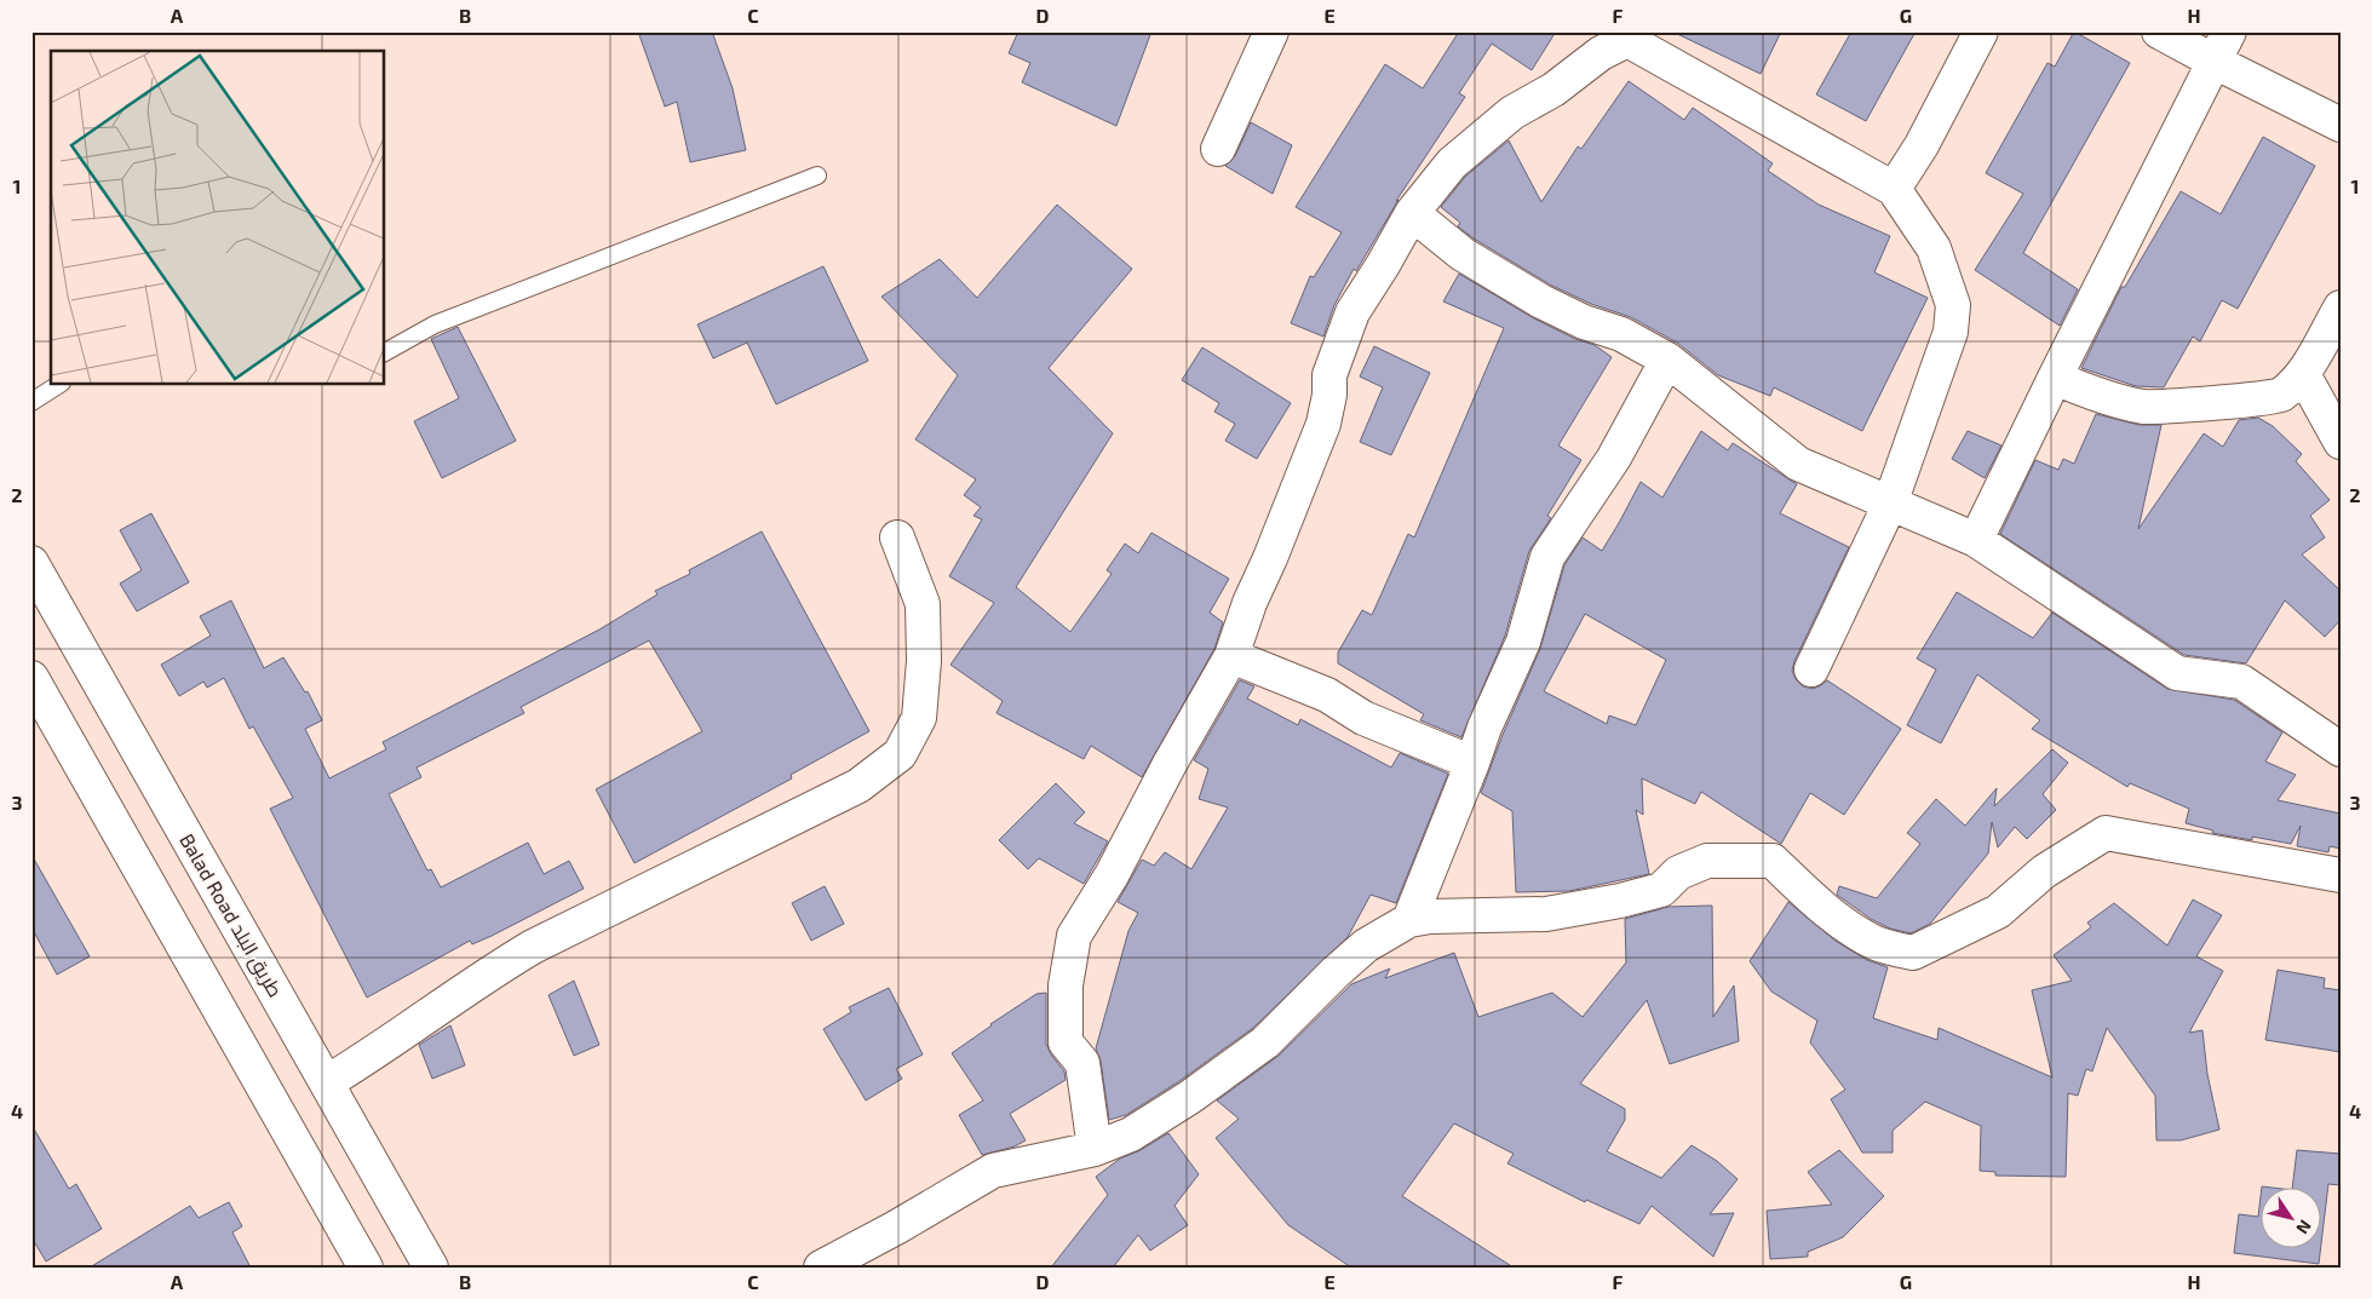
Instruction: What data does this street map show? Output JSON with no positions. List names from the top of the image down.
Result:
{
  "streets": {
    "main road": ["Balad Road طريق البلد"]
  },
  "north": "bottom right",
  "grid": {
    "columns": [
      "A",
      "B",
      "C",
      "D",
      "E",
      "F",
      "G",
      "H"
    ],
    "rows": [
      "1",
      "2",
      "3",
      "4"
    ]
  }
}
